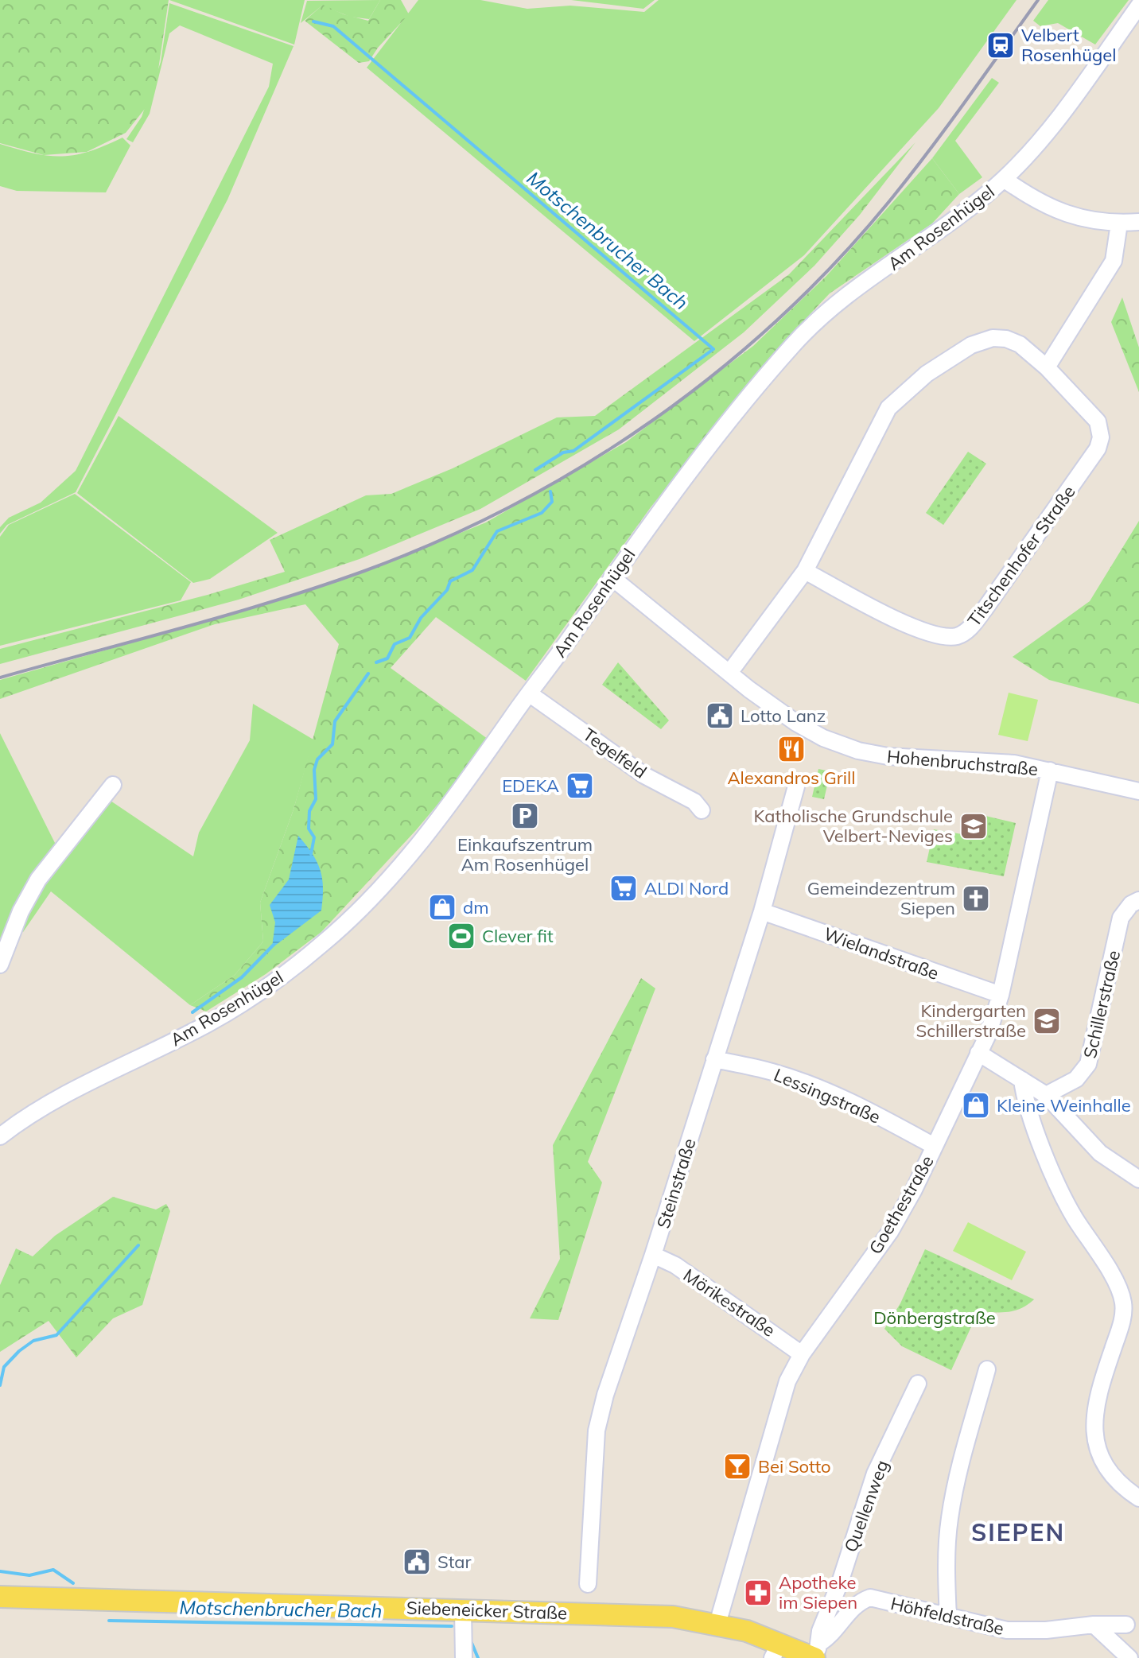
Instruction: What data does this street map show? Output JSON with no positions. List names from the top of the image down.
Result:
{
  "streets": {
    "main road": ["Siebeneicker Straße"],
    "street": [
      "Am Rosenhügel",
      "Titschenhofer Straße",
      "Tegelfeld",
      "Hohenbruchstraße",
      "Wielandstraße",
      "Schillerstraße",
      "Lessingstraße",
      "Steinstraße",
      "Goethestraße",
      "Mörikestraße",
      "Quellenweg",
      "Höhfeldstraße"
    ]
  },
  "crossings": [
    ["Am Rosenhügel", "Tegelfeld"],
    ["Am Rosenhügel", "Hohenbruchstraße"],
    ["Titschenhofer Straße", "Hohenbruchstraße"],
    ["Hohenbruchstraße", "Goethestraße"],
    ["Wielandstraße", "Steinstraße"],
    ["Wielandstraße", "Goethestraße"],
    ["Lessingstraße", "Steinstraße"],
    ["Lessingstraße", "Goethestraße"],
    ["Steinstraße", "Mörikestraße"],
    ["Goethestraße", "Mörikestraße"],
    ["Goethestraße", "Siebeneicker Straße"],
    ["Quellenweg", "Siebeneicker Straße"],
    ["Quellenweg", "Höhfeldstraße"],
    ["Siebeneicker Straße", "Höhfeldstraße"]
  ],
  "districts": ["SIEPEN"],
  "water": ["Motschenbrucher Bach"],
  "parks": ["Dönbergstraße"],
  "places": {
    "station": ["Velbert Rosenhügel"],
    "public building": ["Lotto Lanz", "Star"],
    "restaurant": ["Alexandros Grill"],
    "supermarket": ["EDEKA", "ALDI Nord"],
    "parking": ["Einkaufszentrum Am Rosenhügel"],
    "school or university": ["Katholische Grundschule Velbert-Neviges", "Kindergarten Schillerstraße"],
    "church": ["Gemeindezentrum Siepen"],
    "shop": ["dm", "Kleine Weinhalle"],
    "sports": ["Clever fit"],
    "bar": ["Bei Sotto"],
    "pharmacy": ["Apotheke im Siepen"]
  }
}
